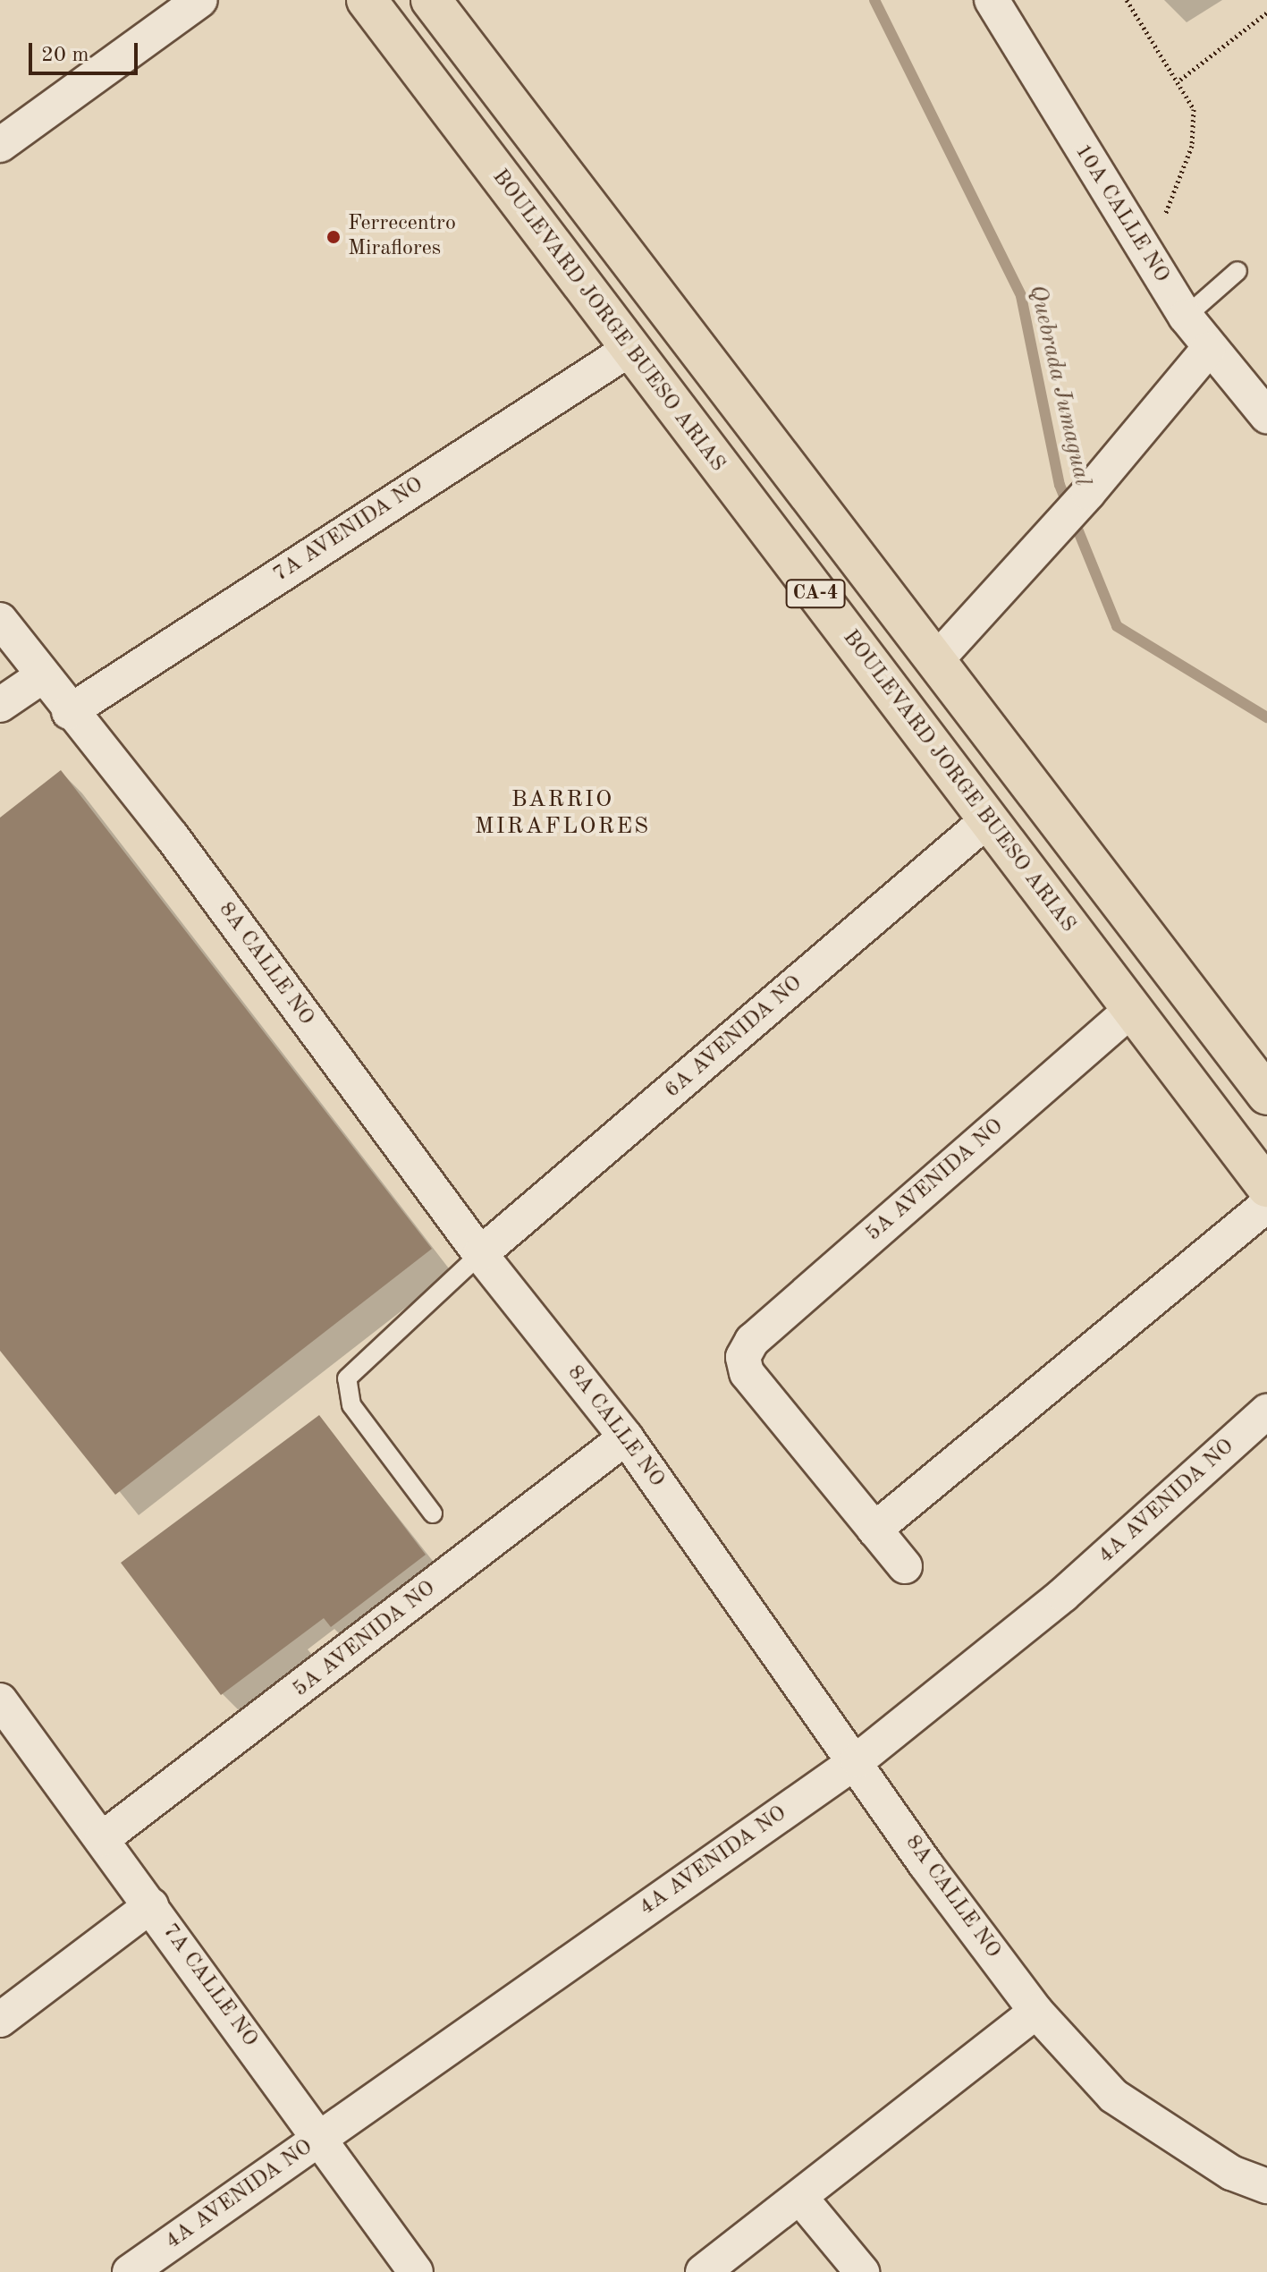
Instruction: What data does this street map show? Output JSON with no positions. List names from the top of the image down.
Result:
{
  "streets": {
    "main road": ["BOULEVARD JORGE BUESO ARIAS", "CA-4"],
    "street": [
      "10A CALLE NO",
      "7A AVENIDA NO",
      "8A CALLE NO",
      "6A AVENIDA NO",
      "5A AVENIDA NO",
      "4A AVENIDA NO",
      "7A CALLE NO"
    ]
  },
  "crossings": [
    ["BOULEVARD JORGE BUESO ARIAS", "7A AVENIDA NO"],
    ["BOULEVARD JORGE BUESO ARIAS", "6A AVENIDA NO"],
    ["BOULEVARD JORGE BUESO ARIAS", "5A AVENIDA NO"],
    ["7A AVENIDA NO", "8A CALLE NO"],
    ["8A CALLE NO", "6A AVENIDA NO"],
    ["8A CALLE NO", "5A AVENIDA NO"],
    ["8A CALLE NO", "4A AVENIDA NO"],
    ["5A AVENIDA NO", "7A CALLE NO"],
    ["4A AVENIDA NO", "7A CALLE NO"]
  ],
  "districts": ["BARRIO MIRAFLORES"],
  "water": ["Quebrada Jumagual"],
  "places": ["Ferrecentro Miraflores"],
  "scale_bar": "20 m"
}
